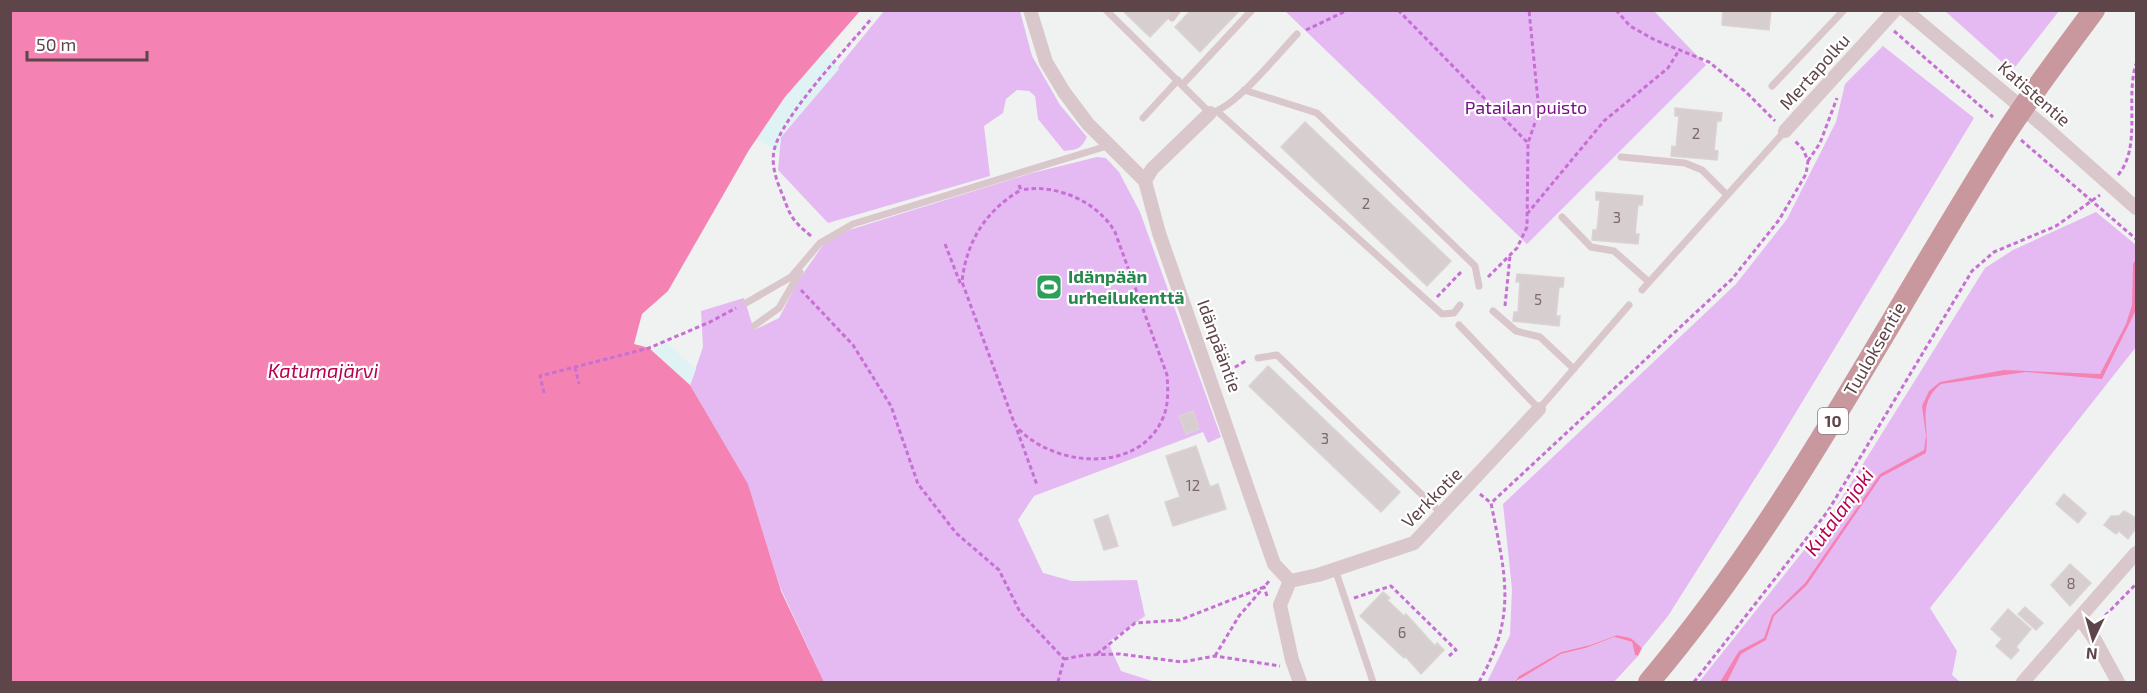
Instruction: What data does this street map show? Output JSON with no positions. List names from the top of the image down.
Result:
{
  "streets": {
    "highway": ["Tuuloksentie", "10"],
    "street": [
      "Mertapolku",
      "Katistentie",
      "Idänpääntie",
      "Verkkotie"
    ]
  },
  "crossings": [
    ["Idänpääntie", "Verkkotie"]
  ],
  "water": ["Katumajärvi", "Kutalanjoki"],
  "parks": ["Patailan puisto"],
  "places": {
    "sports": ["Idänpään urheilukenttä"]
  },
  "house_numbers": [
    "2",
    "2",
    "3",
    "5",
    "3",
    "12",
    "8",
    "6"
  ],
  "scale_bar": "50 m",
  "north": "bottom"
}
